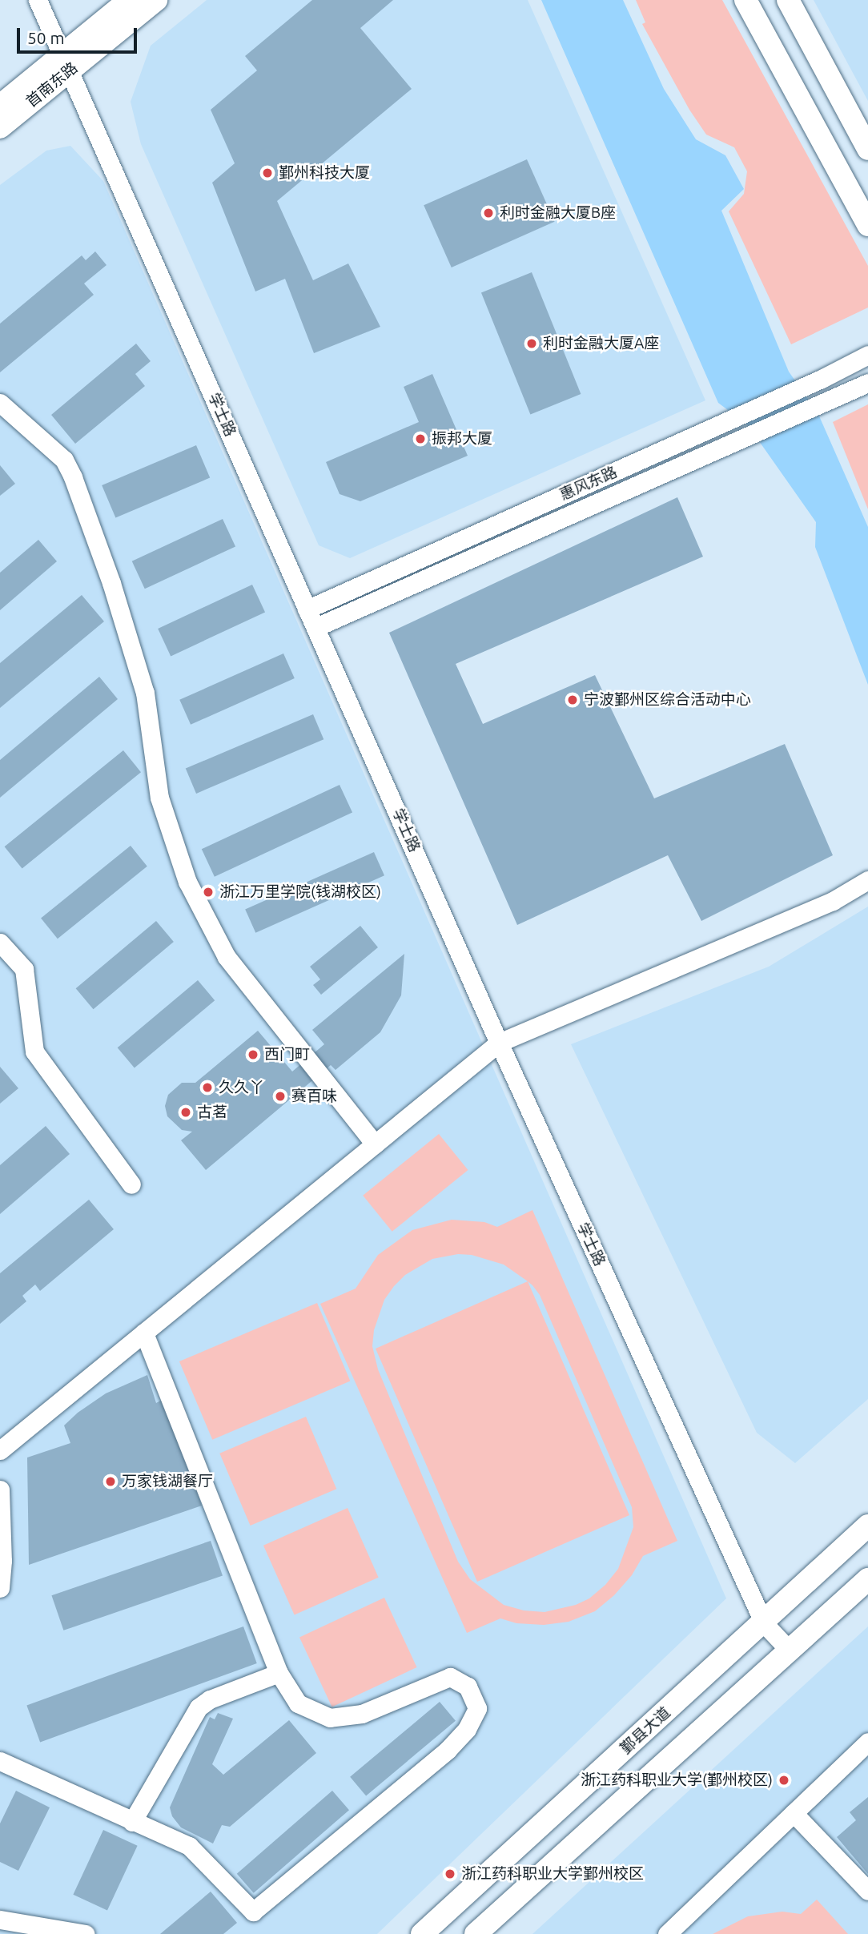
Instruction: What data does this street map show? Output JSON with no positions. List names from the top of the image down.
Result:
{
  "streets": {
    "main road": ["首南东路", "鄞县大道"],
    "street": ["学士路", "惠风东路"]
  },
  "crossings": [
    ["首南东路", "学士路"],
    ["学士路", "惠风东路"],
    ["学士路", "鄞县大道"]
  ],
  "places": [
    "鄞州科技大厦",
    "利时金融大厦B座",
    "利时金融大厦A座",
    "振邦大厦",
    "宁波鄞州区综合活动中心",
    "浙江万里学院(钱湖校区)",
    "西门町",
    "久久丫",
    "赛百味",
    "古茗",
    "万家钱湖餐厅",
    "浙江药科职业大学(鄞州校区)",
    "浙江药科职业大学鄞州校区"
  ],
  "scale_bar": "50 m"
}
